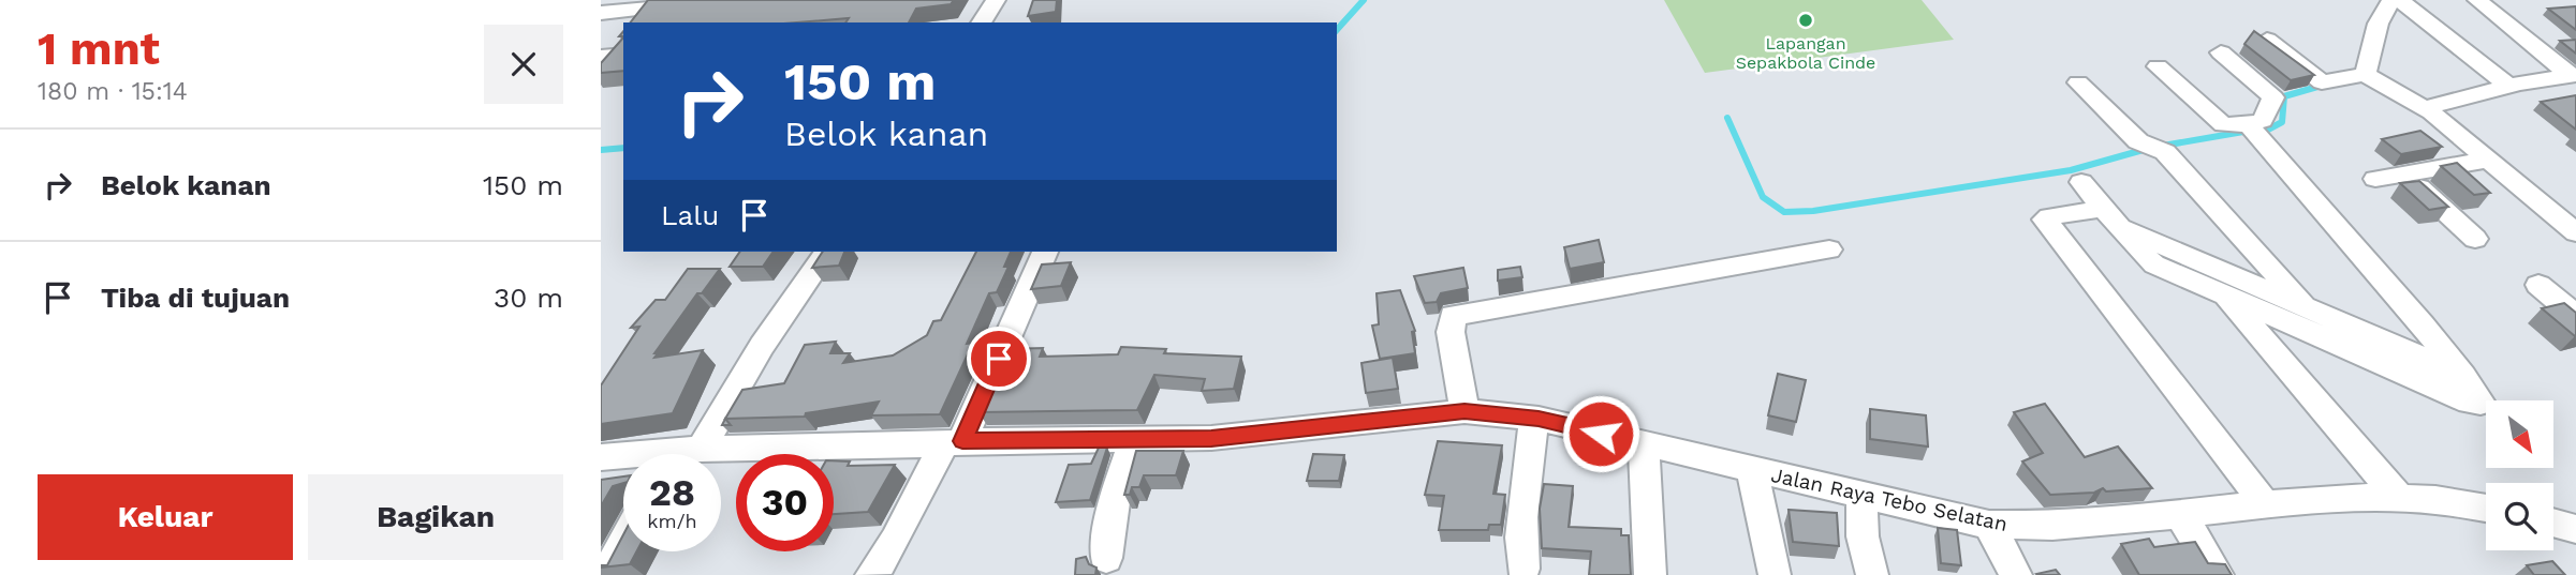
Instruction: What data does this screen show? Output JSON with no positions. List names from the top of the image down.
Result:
{
  "streets": {
    "street": ["Jalan Raya Tebo Selatan"]
  },
  "places": ["Lapangan Sepakbola Cinde"],
  "north": "bottom right",
  "page": {
    "heading": ["1 mnt", "180 m · 15:14"],
    "turn": ["150 m", "Belok kanan"],
    "list": [
      {
        "name": "Belok kanan",
        "value": "150 m"
      },
      {
        "name": "Tiba di tujuan",
        "value": "30 m"
      }
    ],
    "then": "Lalu",
    "speed": "28 km/h",
    "limit": "30",
    "buttons": ["Keluar", "Bagikan"]
  }
}
